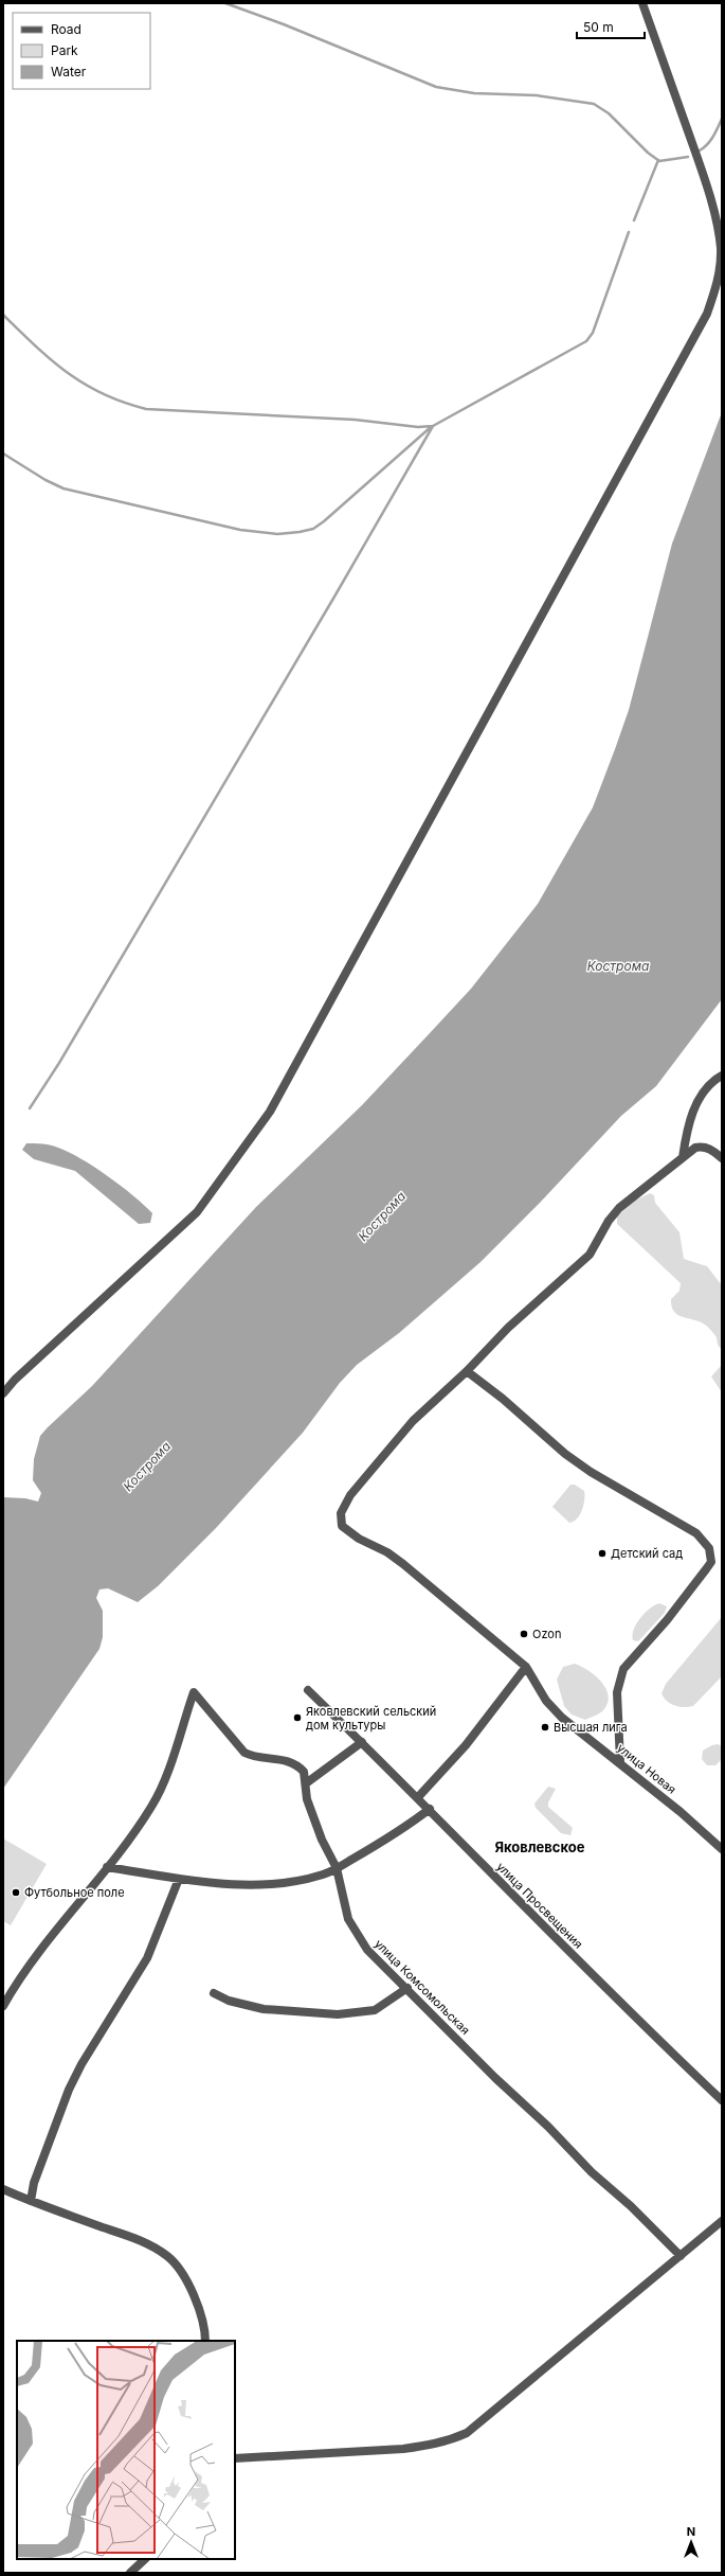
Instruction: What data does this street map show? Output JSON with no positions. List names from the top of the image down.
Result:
{
  "streets": {
    "street": ["улица Новая", "улица Просвещения", "улица Комсомольская"]
  },
  "districts": ["Яковлевское"],
  "water": ["Кострома"],
  "places": [
    "Детский сад",
    "Ozon",
    "Яковлевский сельский дом культуры",
    "Высшая лига",
    "Футбольное поле"
  ],
  "legend": ["Road", "Park", "Water"],
  "scale_bar": "50 m",
  "north": "top"
}
